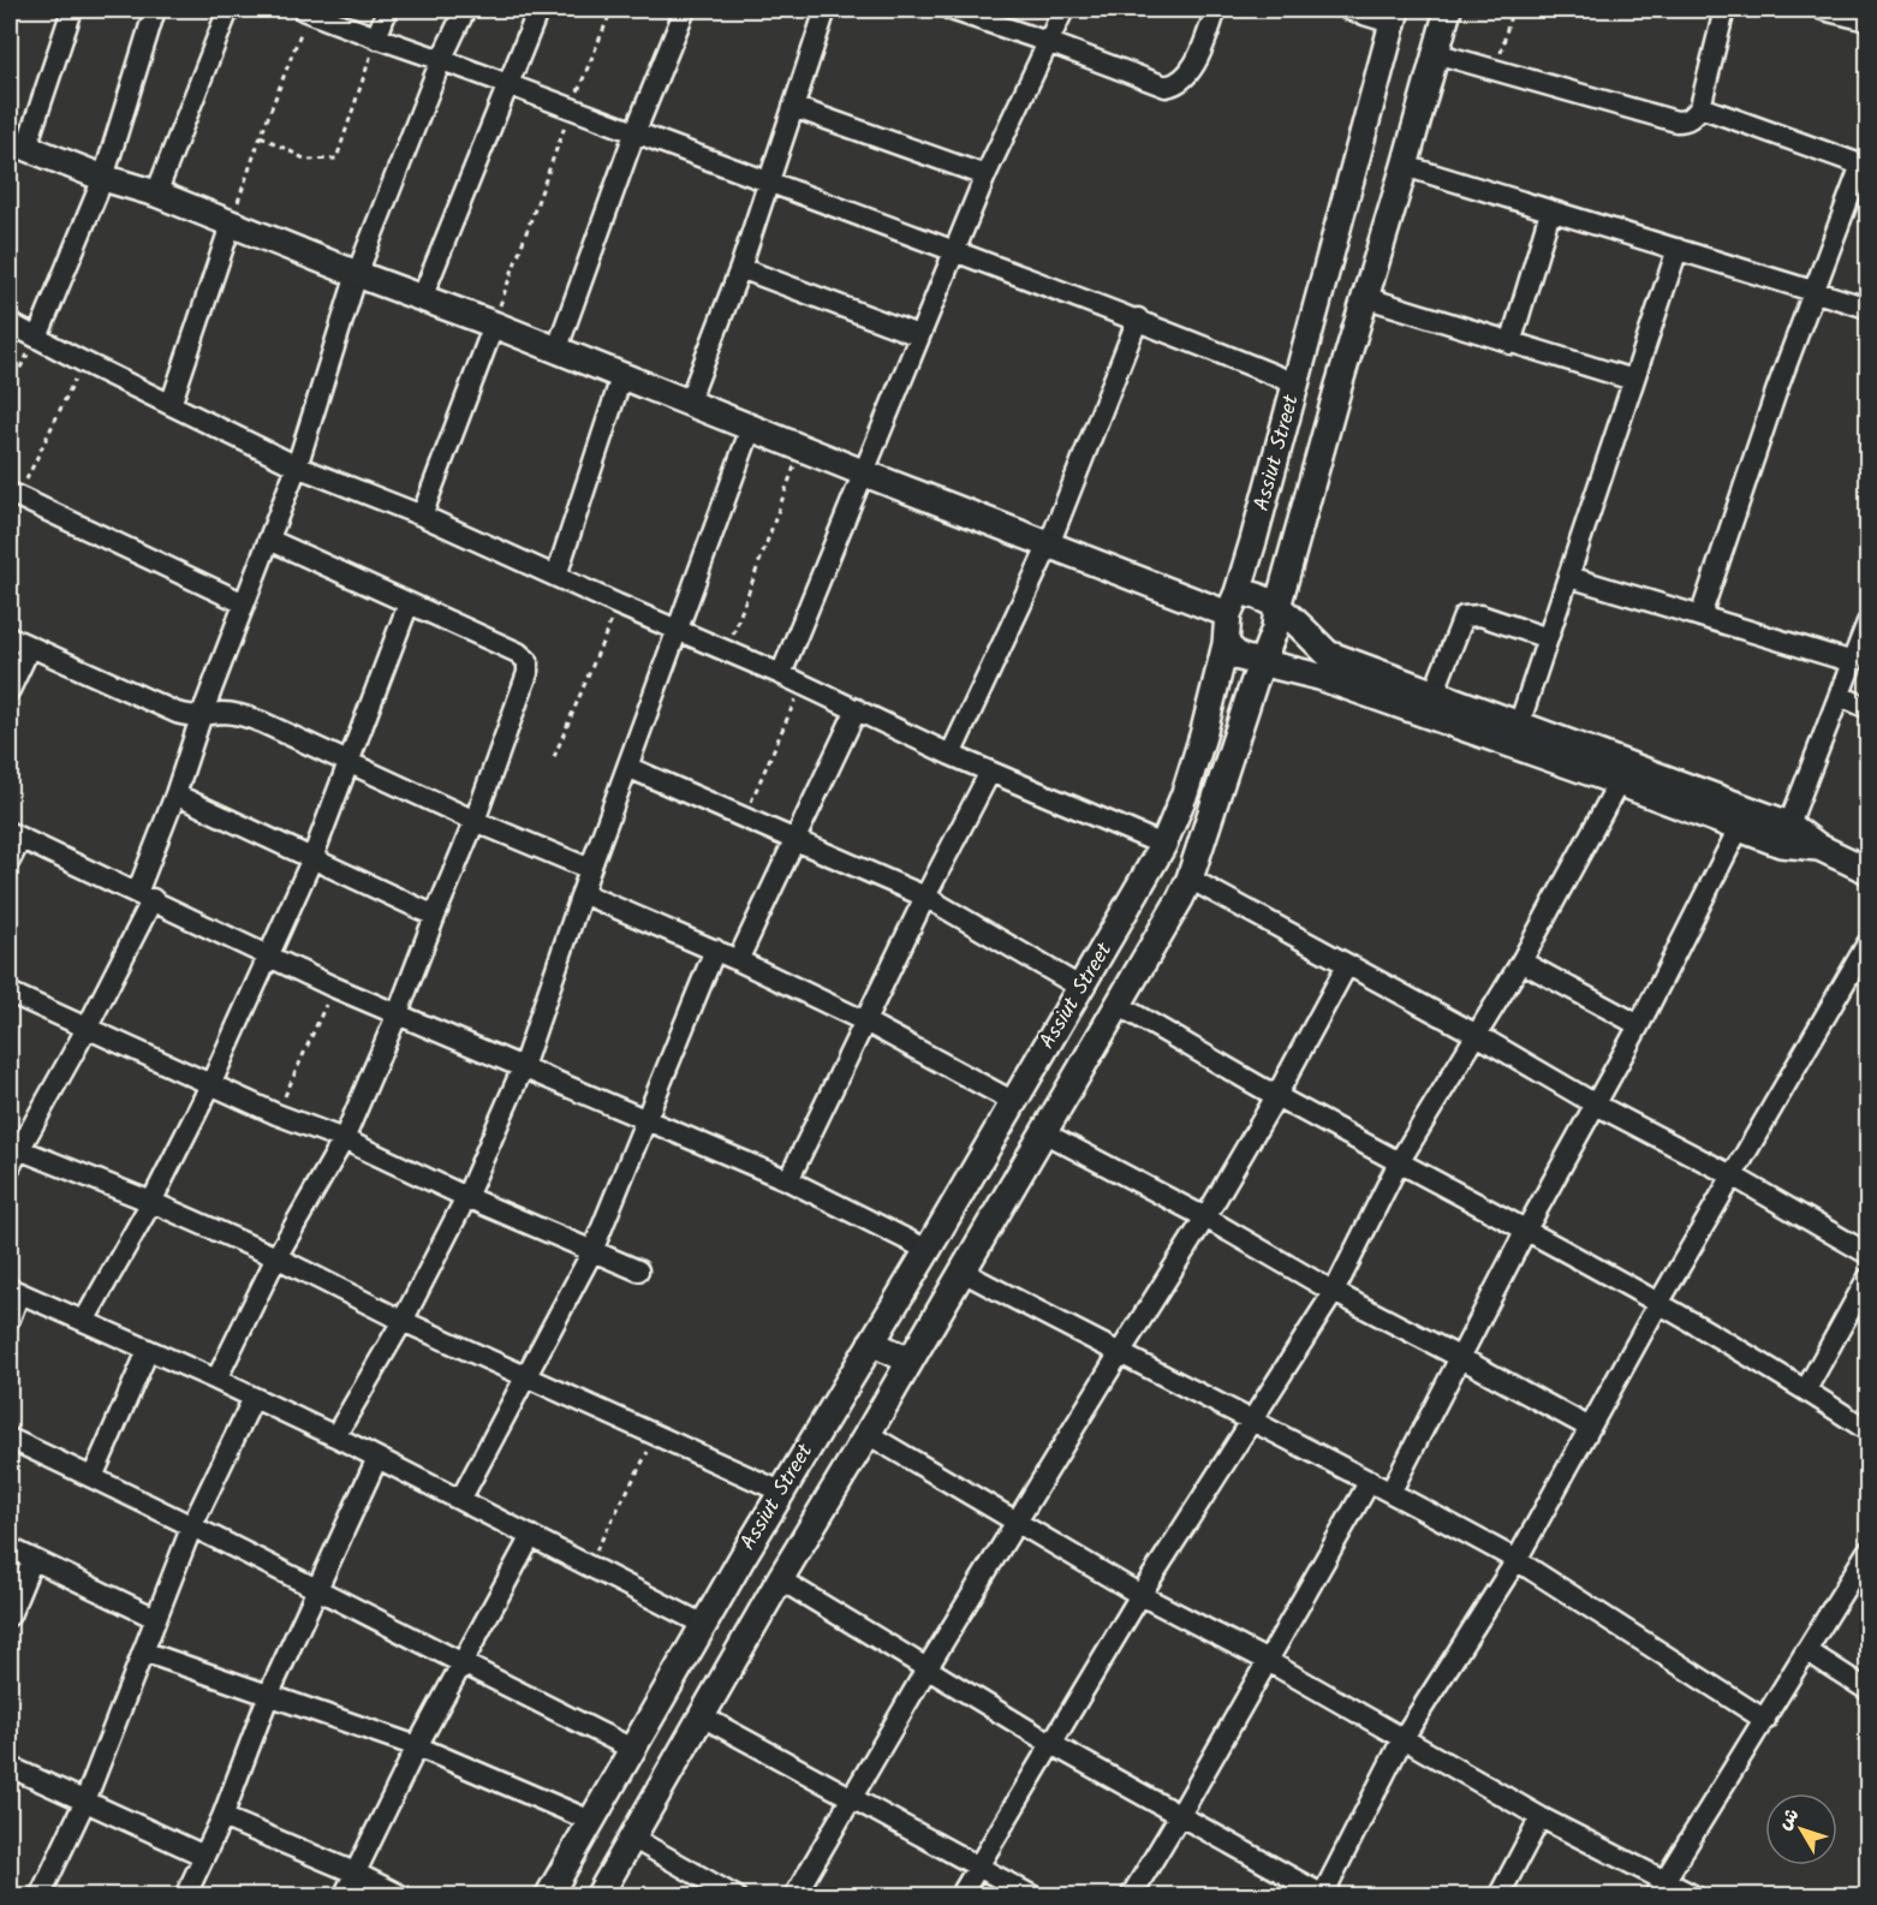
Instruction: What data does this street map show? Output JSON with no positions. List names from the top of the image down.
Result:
{
  "streets": {
    "street": ["Assiut Street"]
  },
  "north": "top left"
}
